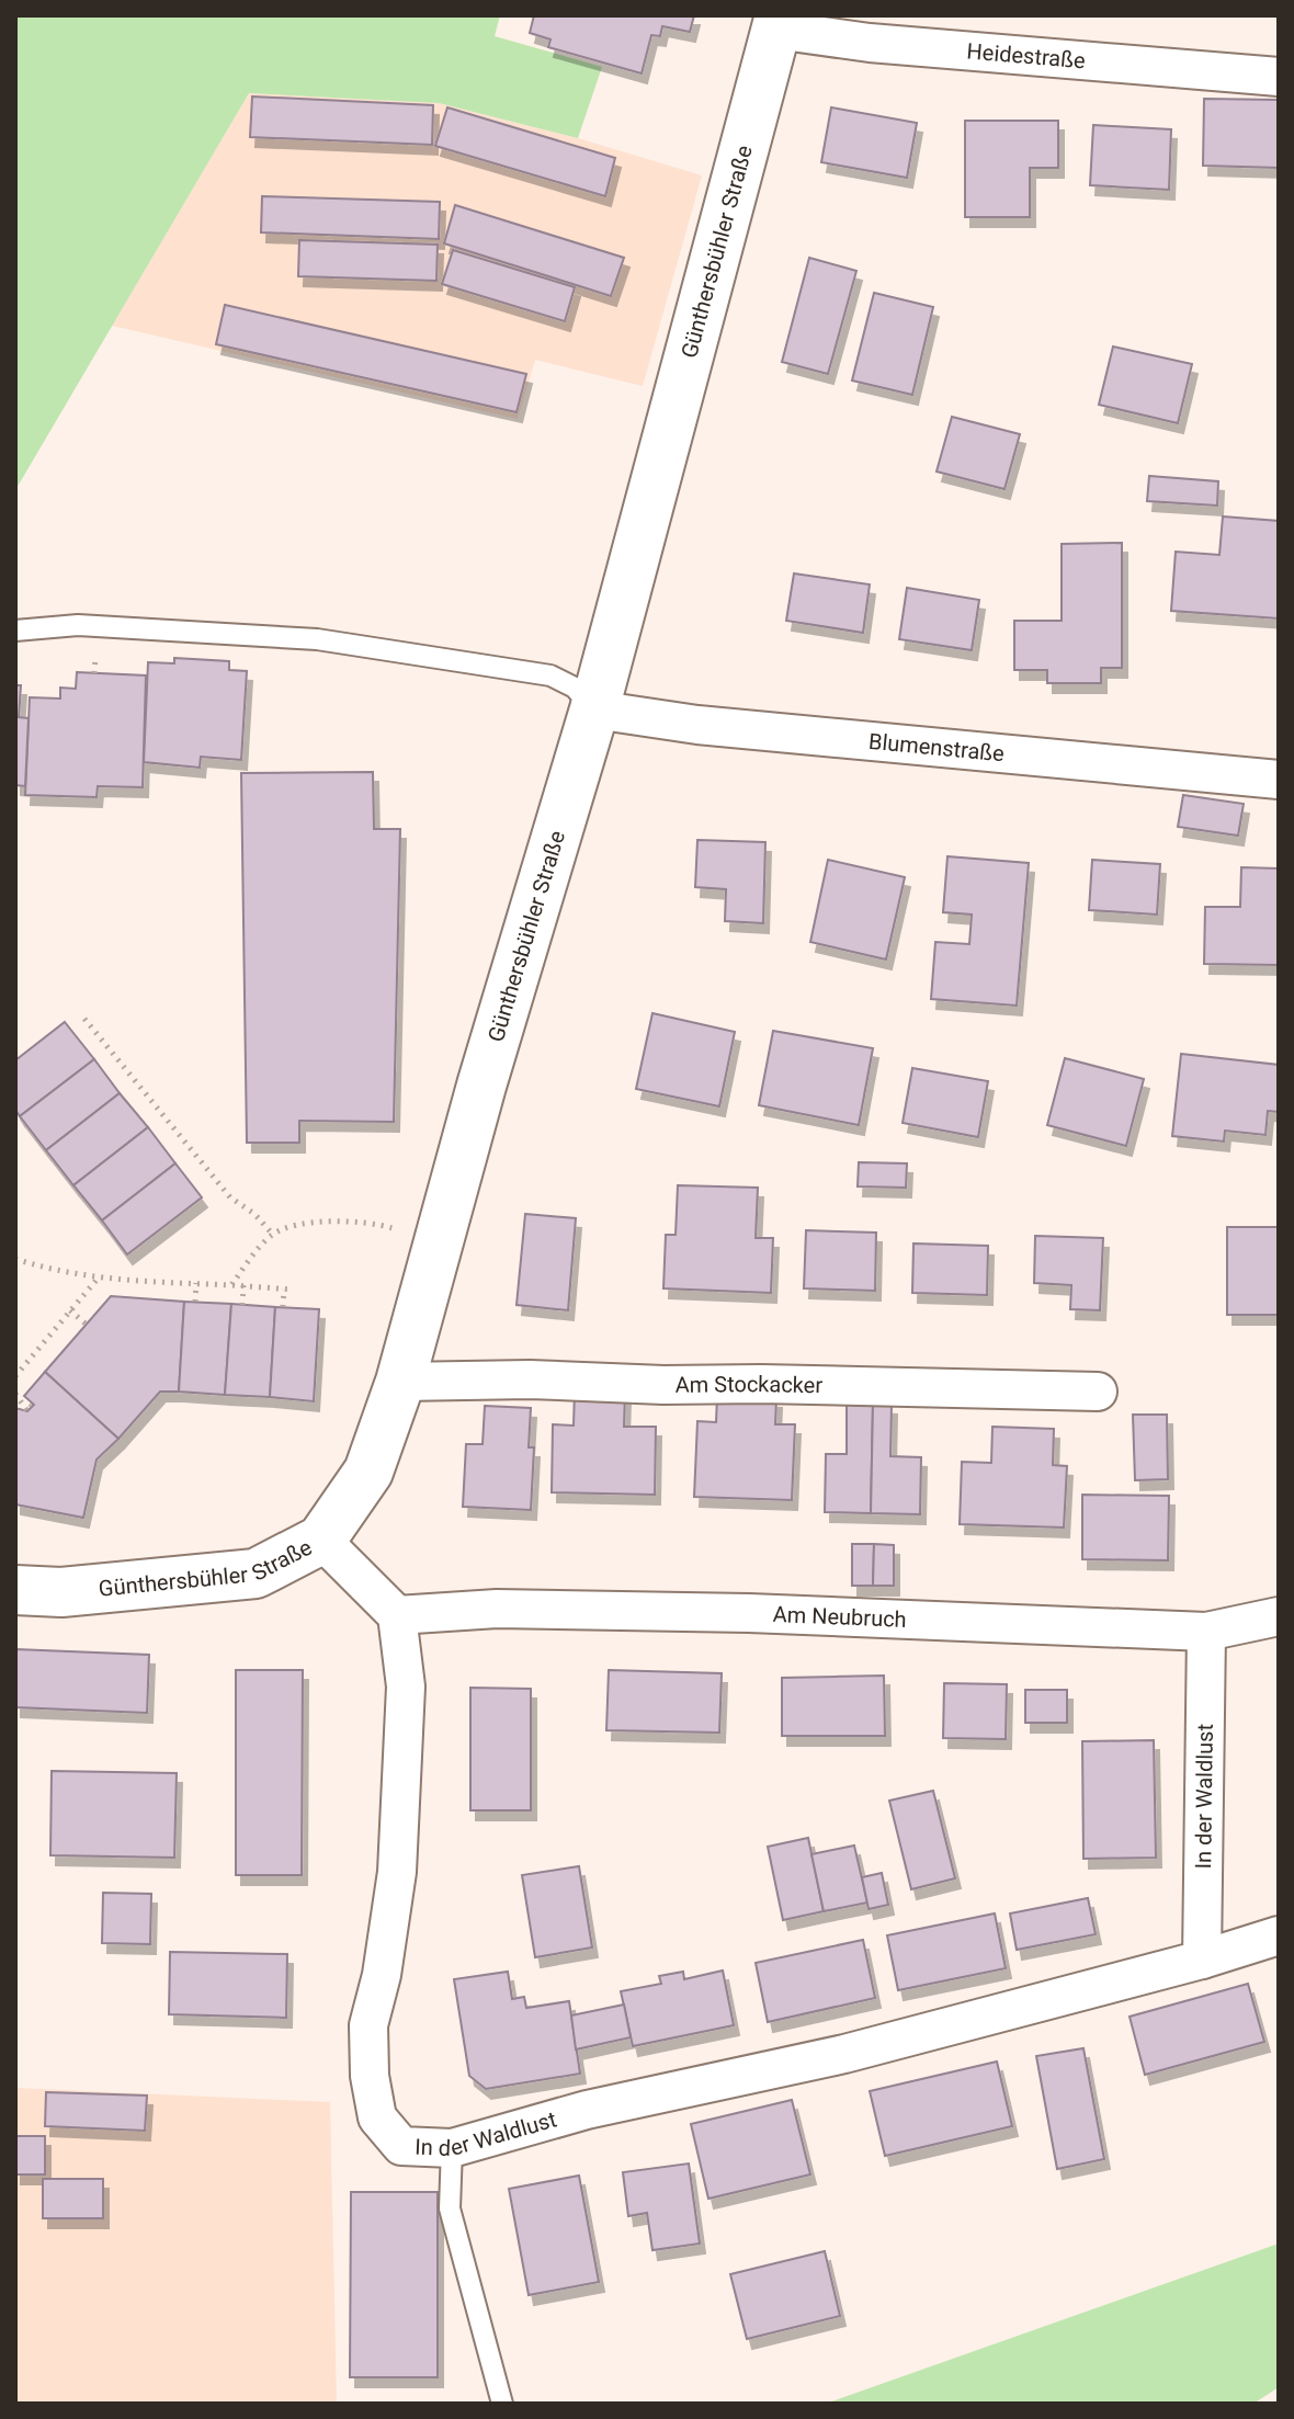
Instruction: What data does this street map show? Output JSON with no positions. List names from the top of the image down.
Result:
{
  "streets": {
    "street": [
      "Heidestraße",
      "Günthersbühler Straße",
      "Blumenstraße",
      "Am Stockacker",
      "Am Neubruch",
      "In der Waldlust"
    ]
  },
  "crossings": [
    ["Heidestraße", "Günthersbühler Straße"],
    ["Günthersbühler Straße", "Blumenstraße"],
    ["Günthersbühler Straße", "Am Stockacker"],
    ["Am Neubruch", "In der Waldlust"]
  ]
}
